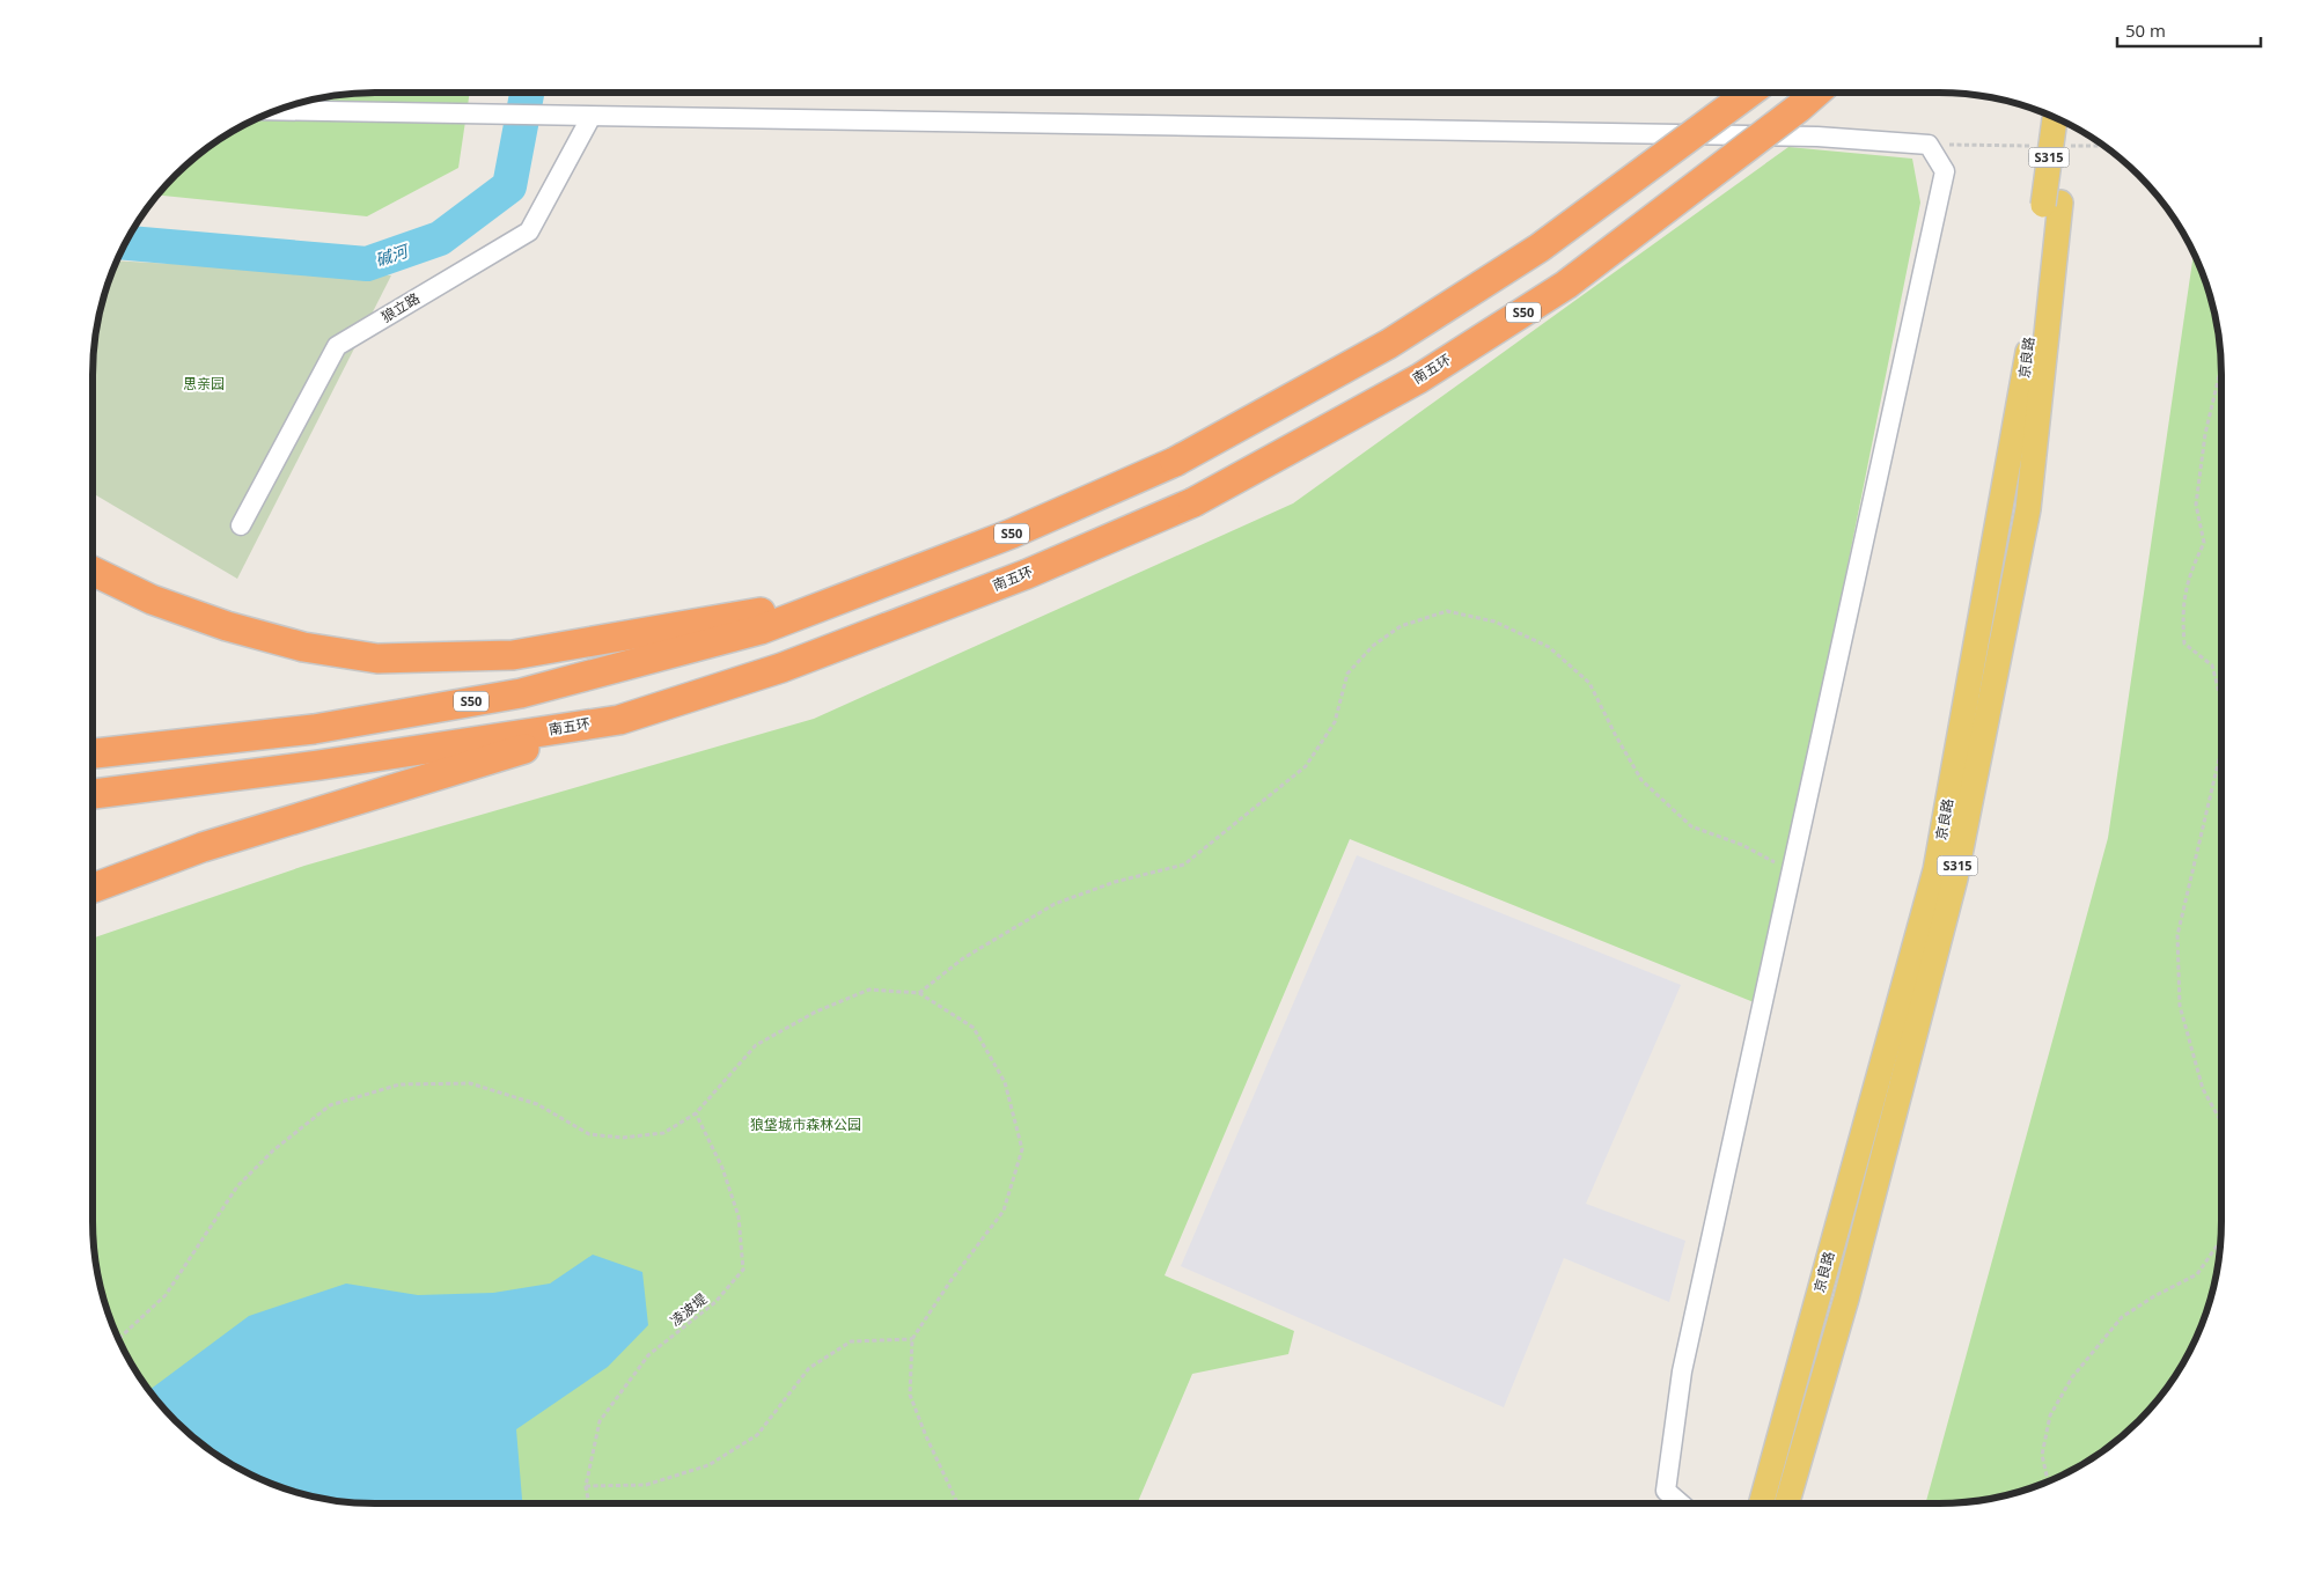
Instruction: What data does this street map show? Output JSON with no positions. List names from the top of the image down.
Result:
{
  "streets": {
    "highway": ["S50", "南五环"],
    "main road": ["S315", "京良路"],
    "street": ["狼立路"],
    "path": ["凌波堤"]
  },
  "water": ["碱河"],
  "parks": ["思亲园", "狼垡城市森林公园"],
  "scale_bar": "50 m"
}
